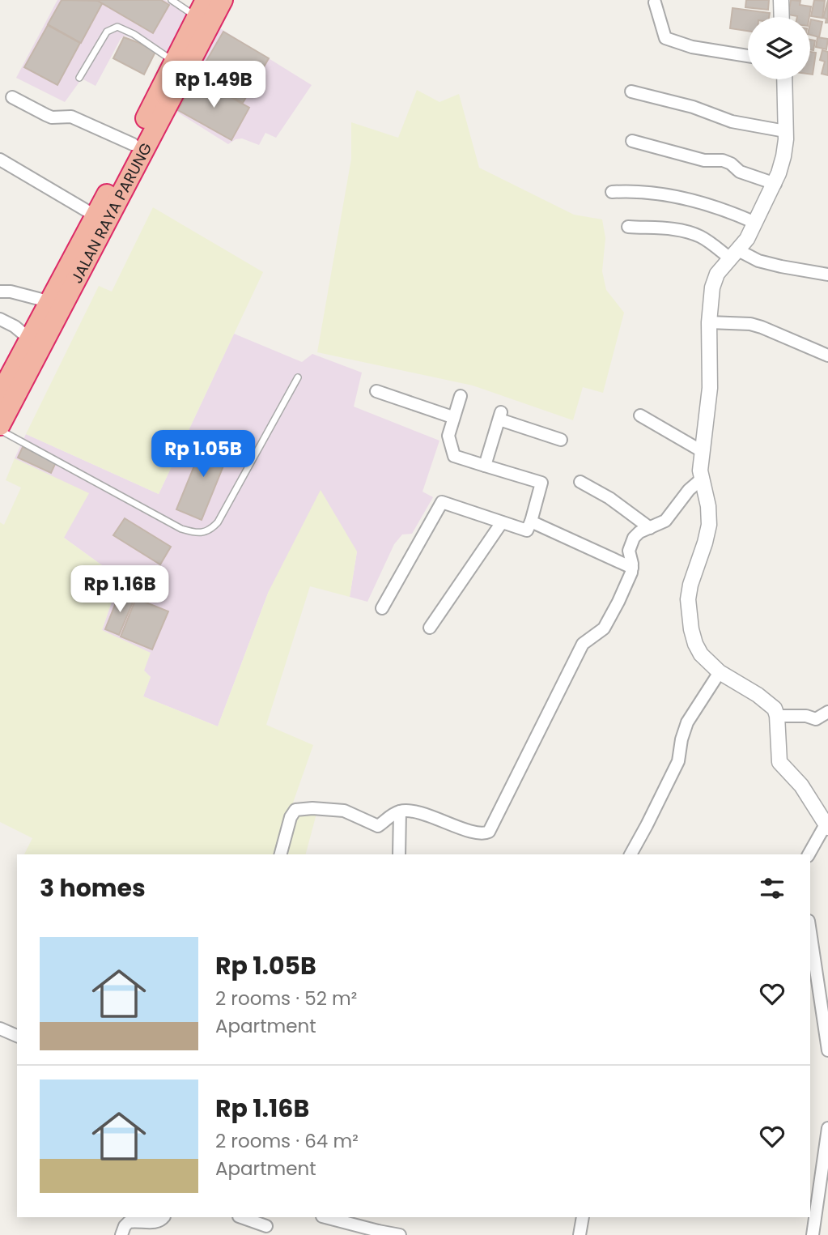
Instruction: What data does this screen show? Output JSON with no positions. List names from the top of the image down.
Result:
{
  "streets": {
    "highway": ["JALAN RAYA PARUNG"]
  },
  "page": {
    "price": ["Rp 1.49B", "Rp 1.05B", "Rp 1.16B"],
    "heading": "3 homes",
    "list": [
      {
        "name": "Rp 1.05B",
        "note": "2 rooms · 52 m² · Apartment"
      },
      {
        "name": "Rp 1.16B",
        "note": "2 rooms · 64 m² · Apartment"
      }
    ]
  }
}
